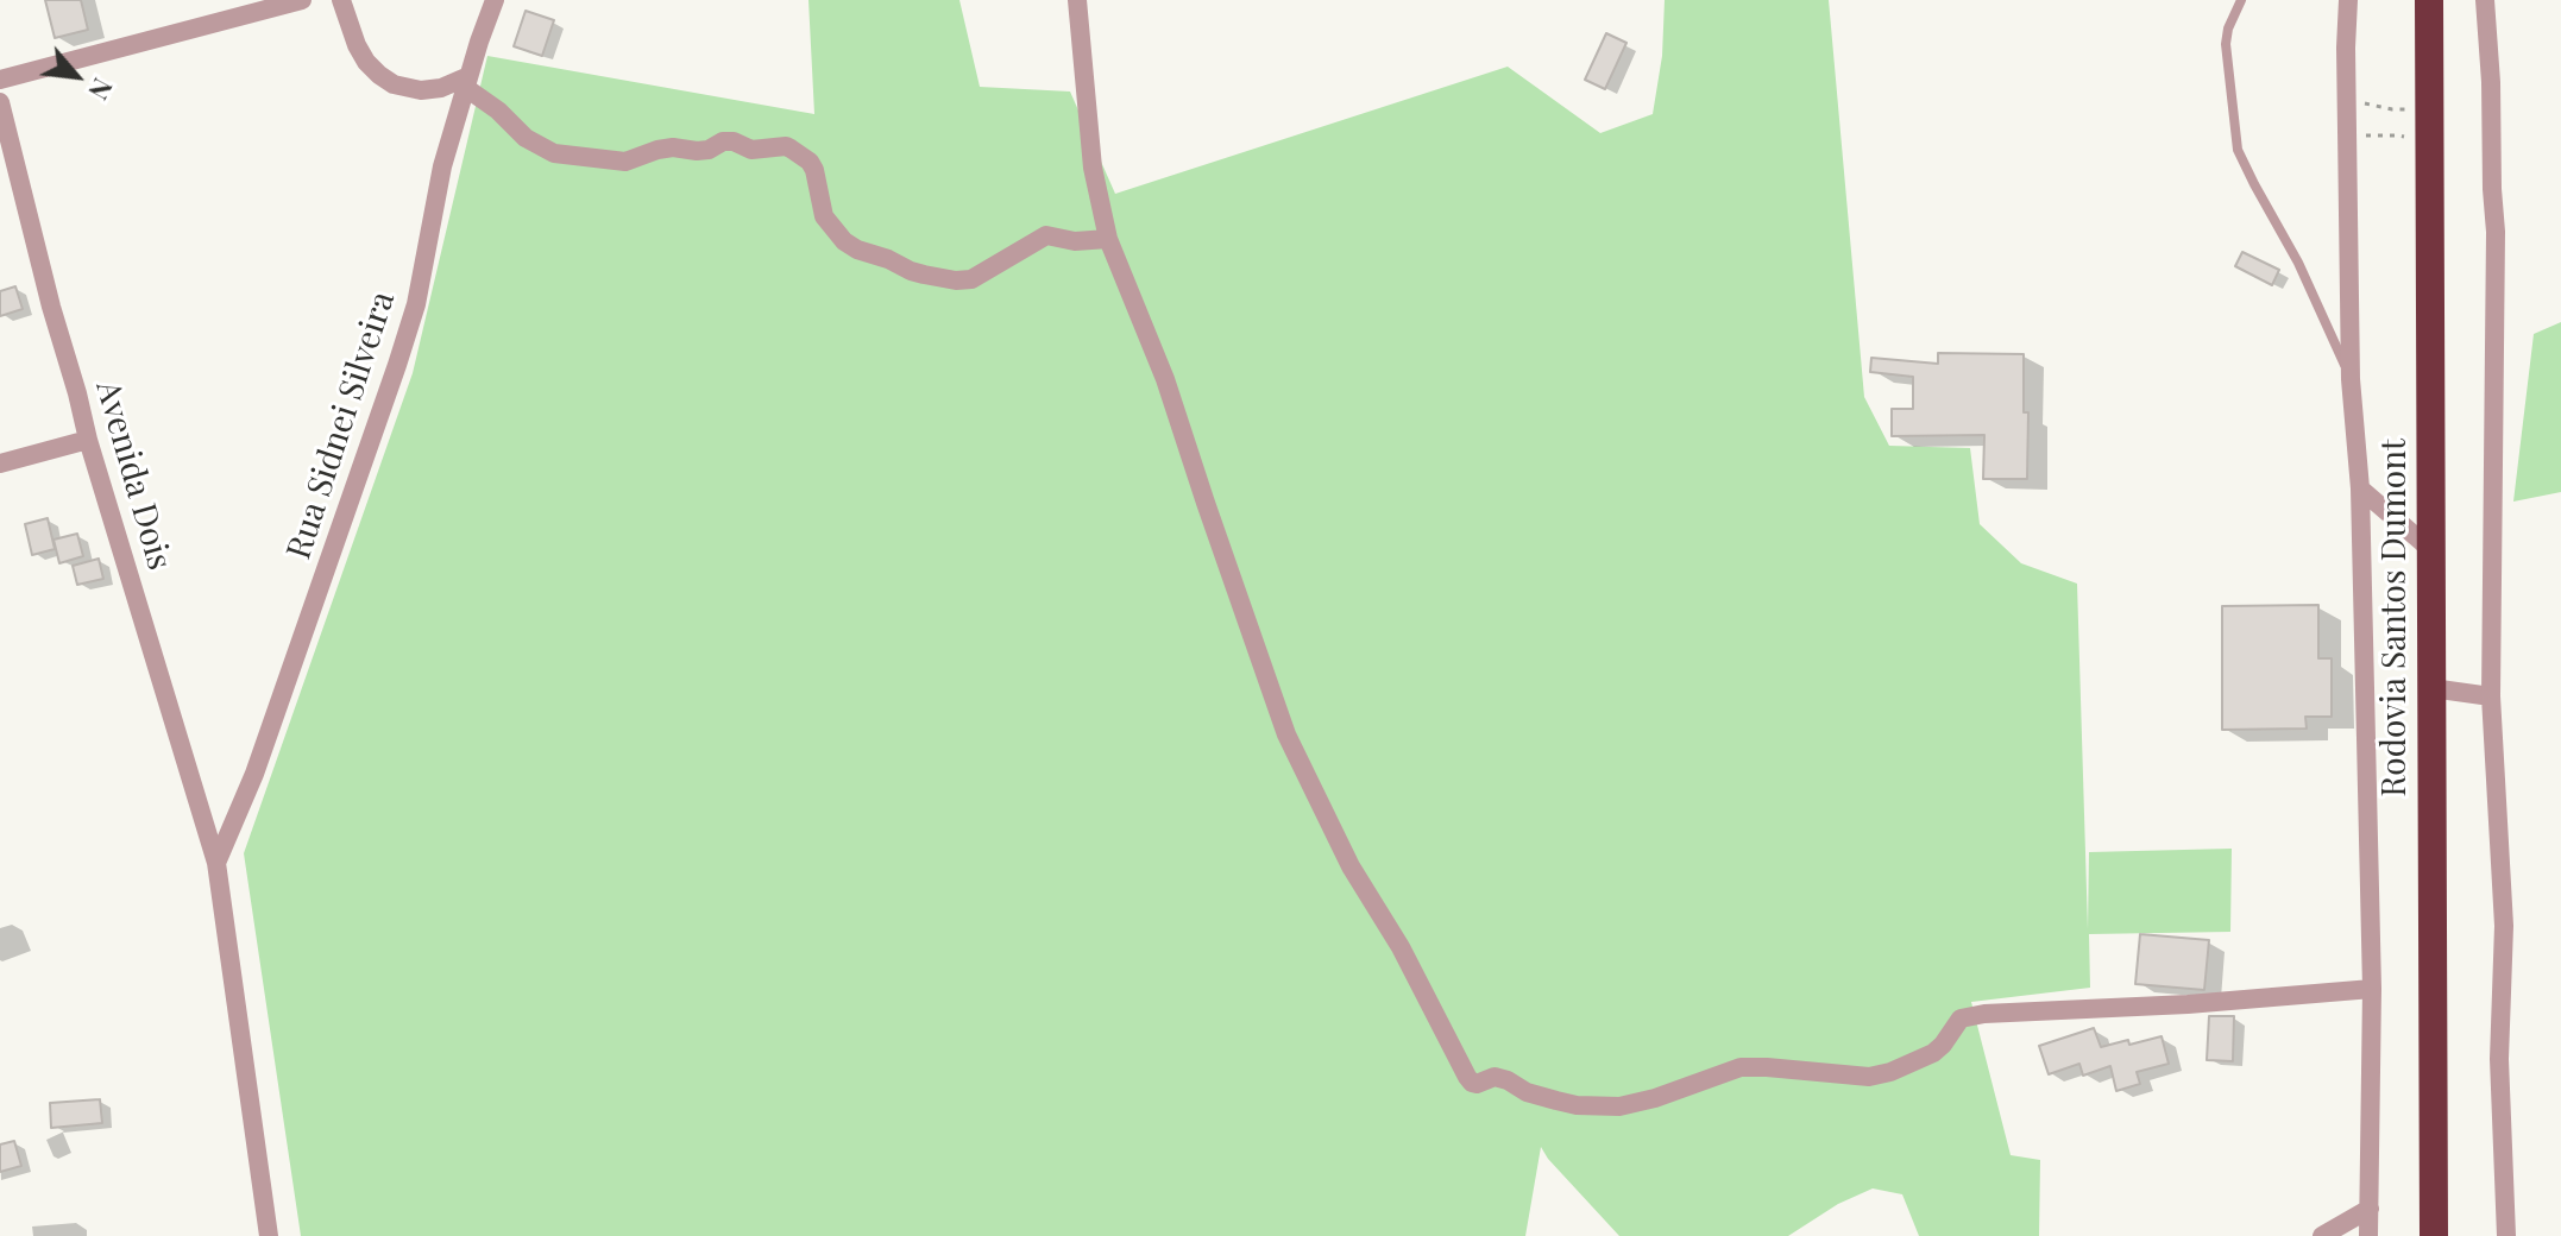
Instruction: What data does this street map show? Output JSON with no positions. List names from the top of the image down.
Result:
{
  "streets": {
    "highway": ["Rodovia Santos Dumont"],
    "street": ["Rua Sidnei Silveira", "Avenida Dois"]
  },
  "crossings": [
    ["Rua Sidnei Silveira", "Avenida Dois"]
  ],
  "north": "bottom right"
}
